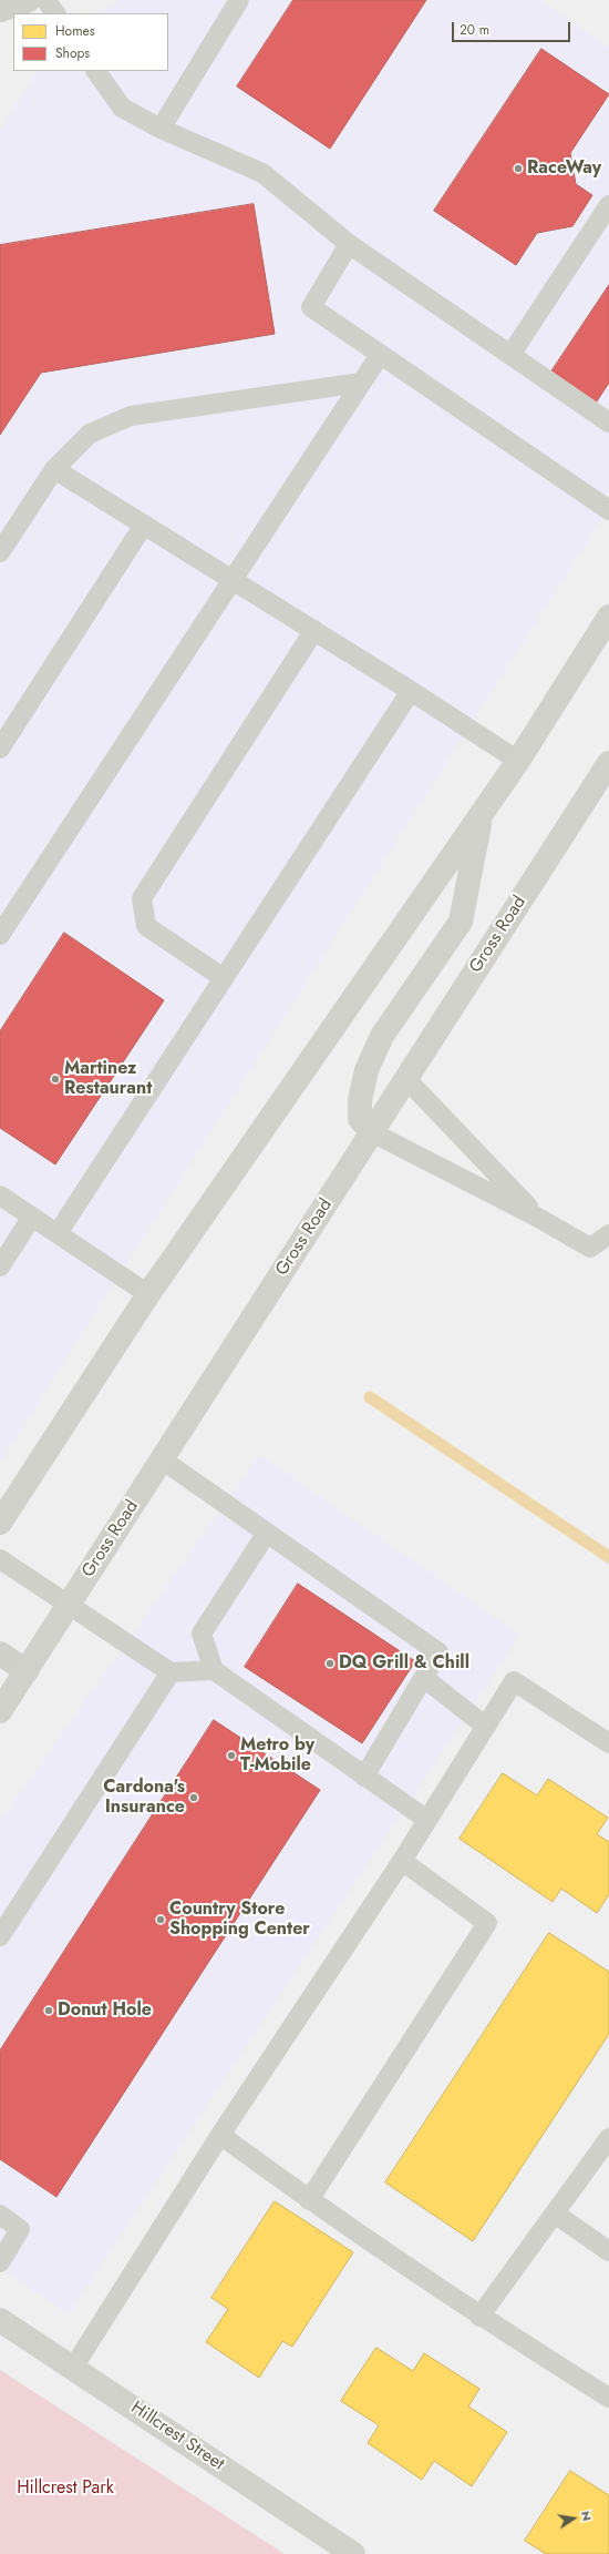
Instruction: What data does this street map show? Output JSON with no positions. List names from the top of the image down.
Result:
{
  "streets": {
    "main road": ["Gross Road", "Hillcrest Street"]
  },
  "parks": ["Hillcrest Park"],
  "places": [
    "RaceWay",
    "Martinez Restaurant",
    "DQ Grill & Chill",
    "Metro by T-Mobile",
    "Cardona's Insurance",
    "Country Store Shopping Center",
    "Donut Hole"
  ],
  "legend": ["Homes", "Shops"],
  "scale_bar": "20 m",
  "north": "right"
}
